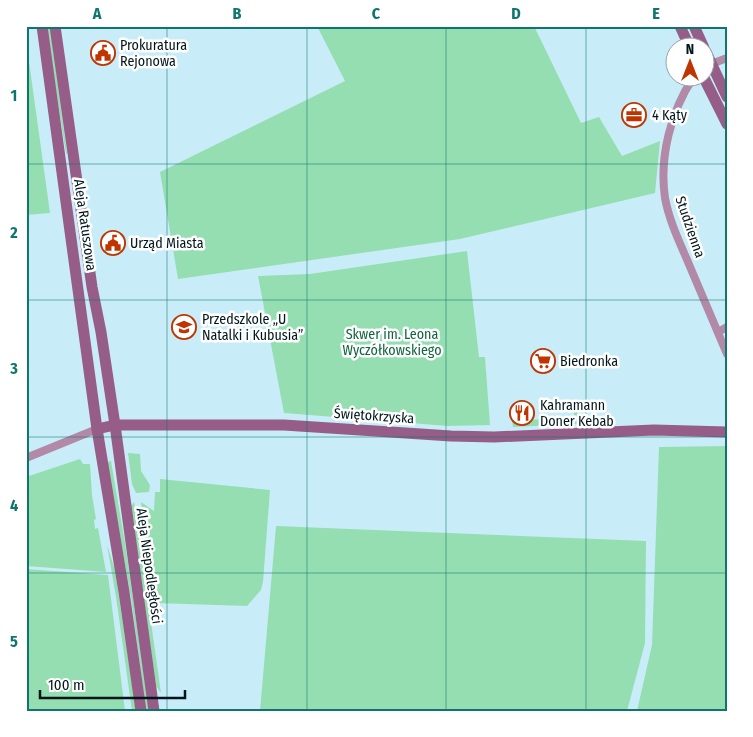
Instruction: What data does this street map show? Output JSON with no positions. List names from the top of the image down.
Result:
{
  "streets": {
    "street": [
      "Aleja Ratuszowa",
      "Studzienna",
      "Świętokrzyska",
      "Aleja Niepodległości"
    ]
  },
  "crossings": [
    ["Aleja Ratuszowa", "Świętokrzyska"],
    ["Aleja Ratuszowa", "Aleja Niepodległości"],
    ["Świętokrzyska", "Aleja Niepodległości"]
  ],
  "parks": ["Skwer im. Leona Wyczółkowskiego"],
  "places": {
    "public building": ["Prokuratura Rejonowa", "Urząd Miasta"],
    "office": ["4 Kąty"],
    "school or university": ["Przedszkole „U Natalki i Kubusia”"],
    "supermarket": ["Biedronka"],
    "restaurant": ["Kahramann Doner Kebab"]
  },
  "scale_bar": "100 m",
  "north": "top",
  "grid": {
    "columns": [
      "A",
      "B",
      "C",
      "D",
      "E"
    ],
    "rows": [
      "1",
      "2",
      "3",
      "4",
      "5"
    ]
  }
}
